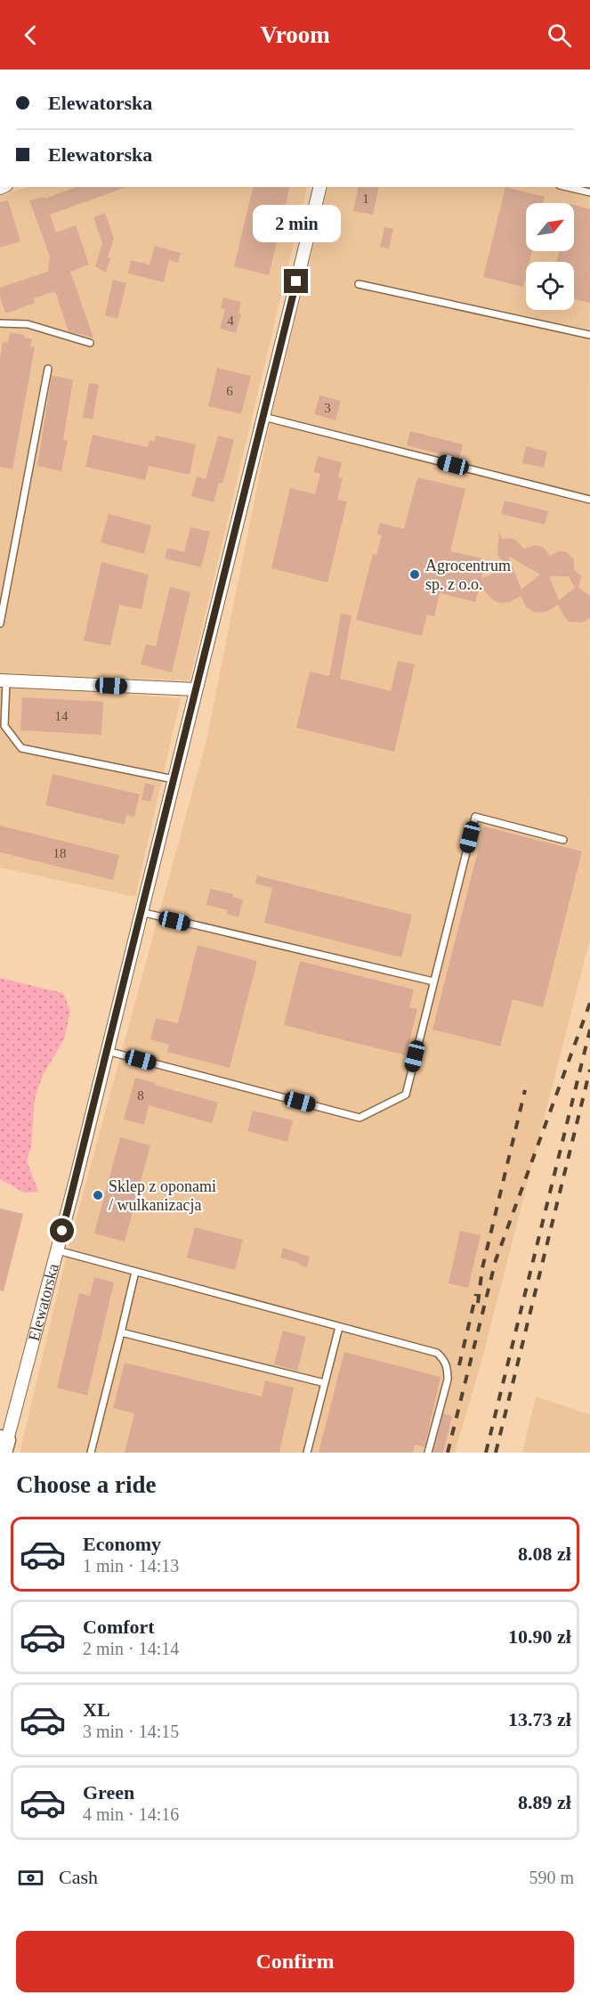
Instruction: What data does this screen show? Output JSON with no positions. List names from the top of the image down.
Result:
{
  "streets": {
    "street": ["Elewatorska"]
  },
  "places": ["Agrocentrum sp. z o.o.", "Sklep z oponami / wulkanizacja"],
  "house_numbers": [
    "1",
    "4",
    "6",
    "3",
    "14",
    "18",
    "8"
  ],
  "north": "top right",
  "page": {
    "header": "Vroom",
    "banner": ["Elewatorska", "Elewatorska"],
    "bubble": "2 min",
    "heading": "Choose a ride",
    "list": [
      {
        "name": "Economy",
        "note": "1 min · 14:13",
        "value": "8.08 zł"
      },
      {
        "name": "Comfort",
        "note": "2 min · 14:14",
        "value": "10.90 zł"
      },
      {
        "name": "XL",
        "note": "3 min · 14:15",
        "value": "13.73 zł"
      },
      {
        "name": "Green",
        "note": "4 min · 14:16",
        "value": "8.89 zł"
      }
    ],
    "pay": ["Cash", "590 m"],
    "buttons": "Confirm"
  }
}
